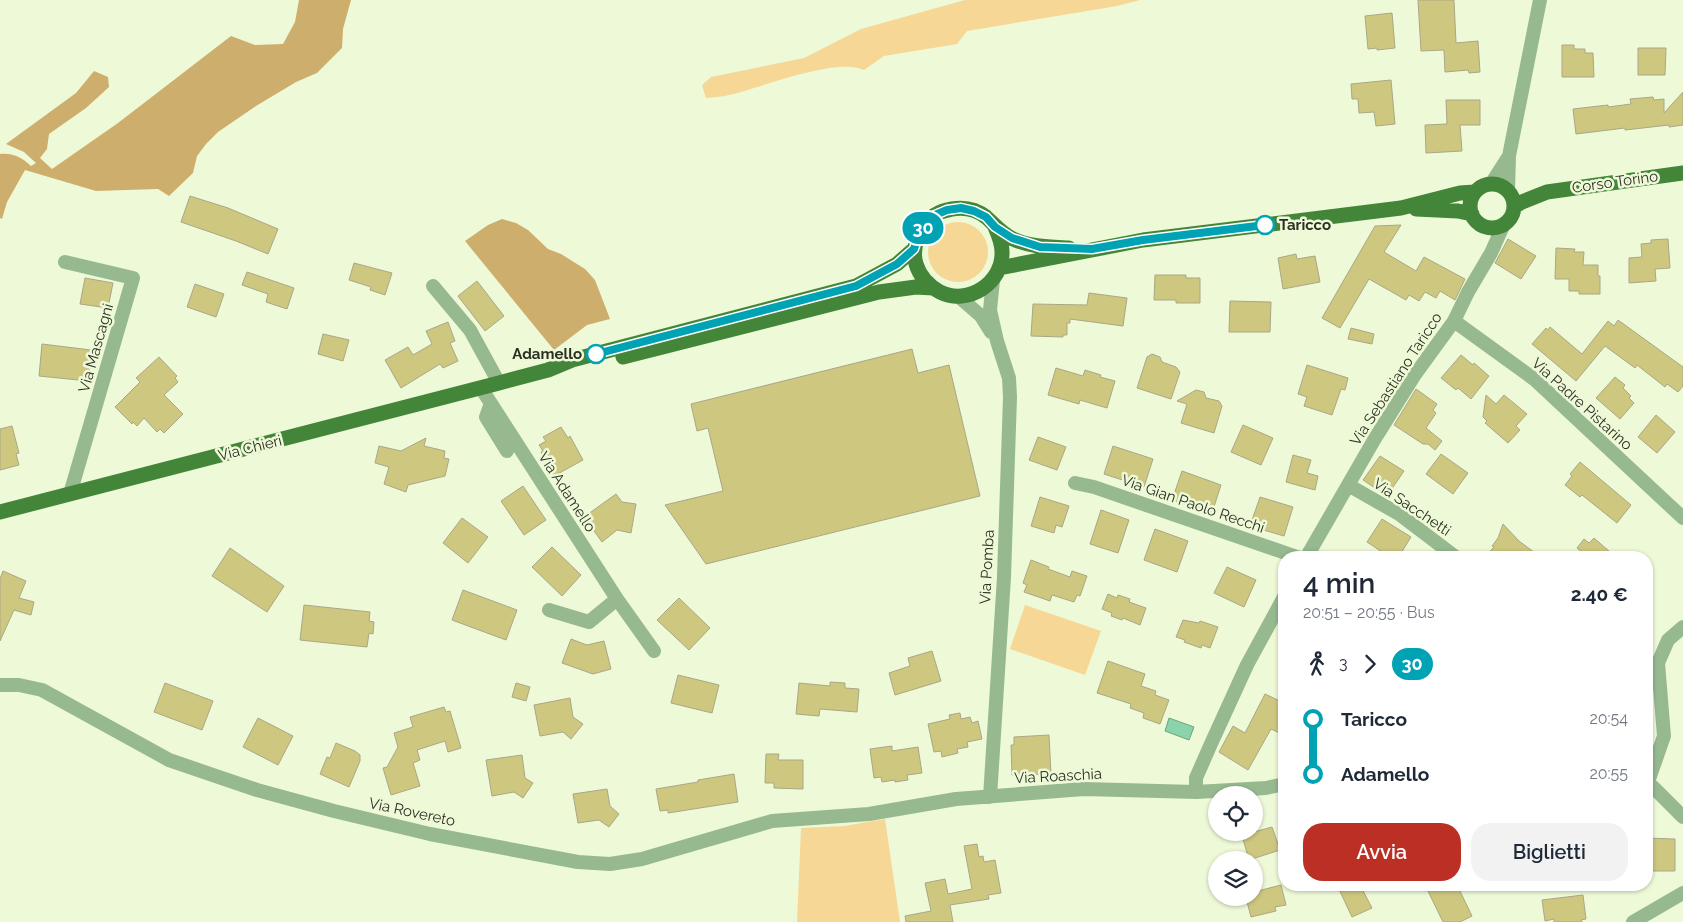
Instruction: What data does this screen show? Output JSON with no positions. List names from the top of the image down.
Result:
{
  "streets": {
    "main road": ["Corso Torino", "Via Chieri"],
    "street": [
      "Via Mascagni",
      "Via Sebastiano Taricco",
      "Via Padre Pistarino",
      "Via Adamello",
      "Via Gian Paolo Recchi",
      "Via Sacchetti",
      "Via Pomba",
      "Via Roaschia",
      "Via Rovereto"
    ]
  },
  "crossings": [
    ["Corso Torino", "Via Sebastiano Taricco"],
    ["Via Mascagni", "Via Chieri"],
    ["Via Sebastiano Taricco", "Via Padre Pistarino"],
    ["Via Sebastiano Taricco", "Via Sacchetti"],
    ["Via Chieri", "Via Adamello"],
    ["Via Chieri", "Via Pomba"],
    ["Via Pomba", "Via Roaschia"],
    ["Via Roaschia", "Via Rovereto"]
  ],
  "places": ["Taricco", "Adamello"],
  "lines": ["bus line 30"],
  "page": {
    "on_map": "30",
    "heading": ["4 min", "20:51 – 20:55 · Bus", "2.40 €"],
    "legs": ["3", "30"],
    "list": [
      {
        "name": "Taricco",
        "value": "20:54"
      },
      {
        "name": "Adamello",
        "value": "20:55"
      }
    ],
    "buttons": ["Avvia", "Biglietti"]
  }
}
